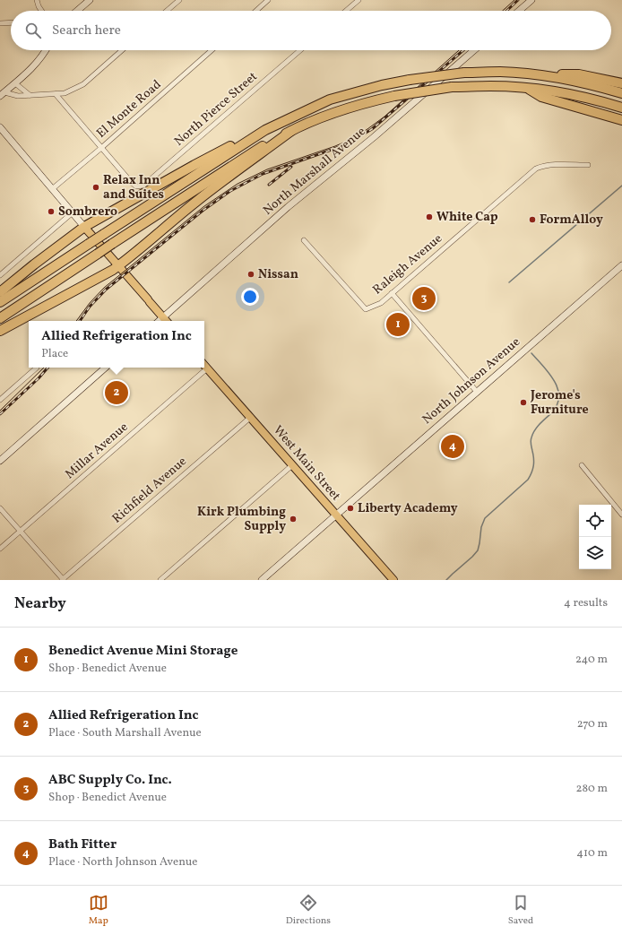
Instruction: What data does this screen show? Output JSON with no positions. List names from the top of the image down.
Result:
{
  "streets": {
    "main road": ["North Marshall Avenue", "North Johnson Avenue", "West Main Street"],
    "street": [
      "El Monte Road",
      "North Pierce Street",
      "Raleigh Avenue",
      "Millar Avenue",
      "Richfield Avenue"
    ]
  },
  "crossings": [
    ["El Monte Road", "North Pierce Street"],
    ["North Johnson Avenue", "West Main Street"],
    ["Millar Avenue", "West Main Street"],
    ["West Main Street", "Richfield Avenue"]
  ],
  "places": [
    "Relax Inn and Suites",
    "Sombrero",
    "White Cap",
    "FormAlloy",
    "Nissan",
    "Jerome's Furniture",
    "Liberty Academy",
    "Kirk Plumbing Supply"
  ],
  "page": {
    "search": "Search here",
    "pins": [
      "3",
      "1",
      "2",
      "4"
    ],
    "popup": ["Allied Refrigeration Inc", "Place"],
    "heading": ["Nearby", "4 results"],
    "list": [
      {
        "mark": "1",
        "name": "Benedict Avenue Mini Storage",
        "note": "Shop · Benedict Avenue",
        "value": "240 m"
      },
      {
        "mark": "2",
        "name": "Allied Refrigeration Inc",
        "note": "Place · South Marshall Avenue",
        "value": "270 m"
      },
      {
        "mark": "3",
        "name": "ABC Supply Co. Inc.",
        "note": "Shop · Benedict Avenue",
        "value": "280 m"
      },
      {
        "mark": "4",
        "name": "Bath Fitter",
        "note": "Place · North Johnson Avenue",
        "value": "410 m"
      }
    ],
    "nav": ["Map", "Directions", "Saved"]
  }
}
